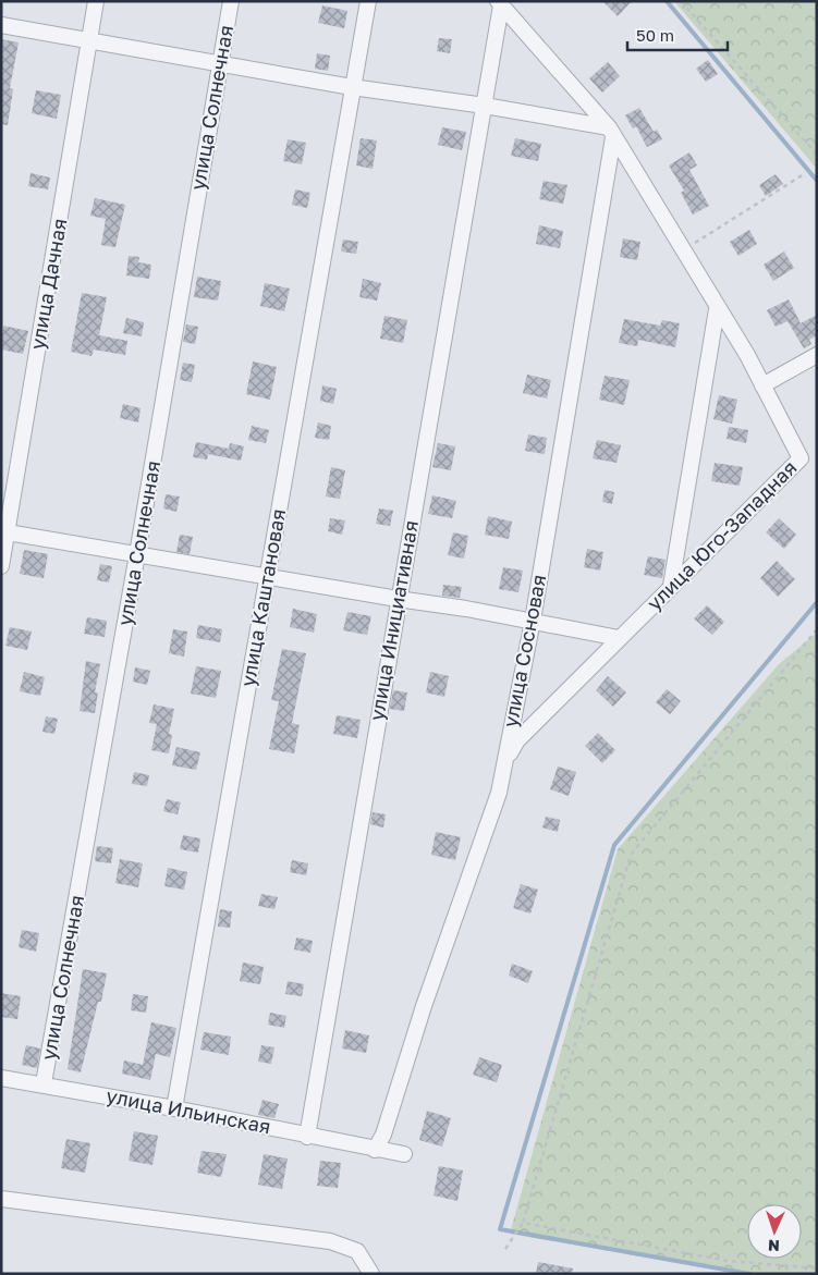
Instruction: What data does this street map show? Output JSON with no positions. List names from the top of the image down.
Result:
{
  "streets": {
    "street": [
      "улица Солнечная",
      "улица Дачная",
      "улица Юго-Западная",
      "улица Каштановая",
      "улица Инициативная",
      "улица Сосновая",
      "улица Ильинская"
    ]
  },
  "crossings": [
    ["улица Солнечная", "улица Ильинская"],
    ["улица Юго-Западная", "улица Сосновая"],
    ["улица Каштановая", "улица Ильинская"],
    ["улица Инициативная", "улица Ильинская"],
    ["улица Сосновая", "улица Ильинская"]
  ],
  "scale_bar": "50 m",
  "north": "bottom"
}
